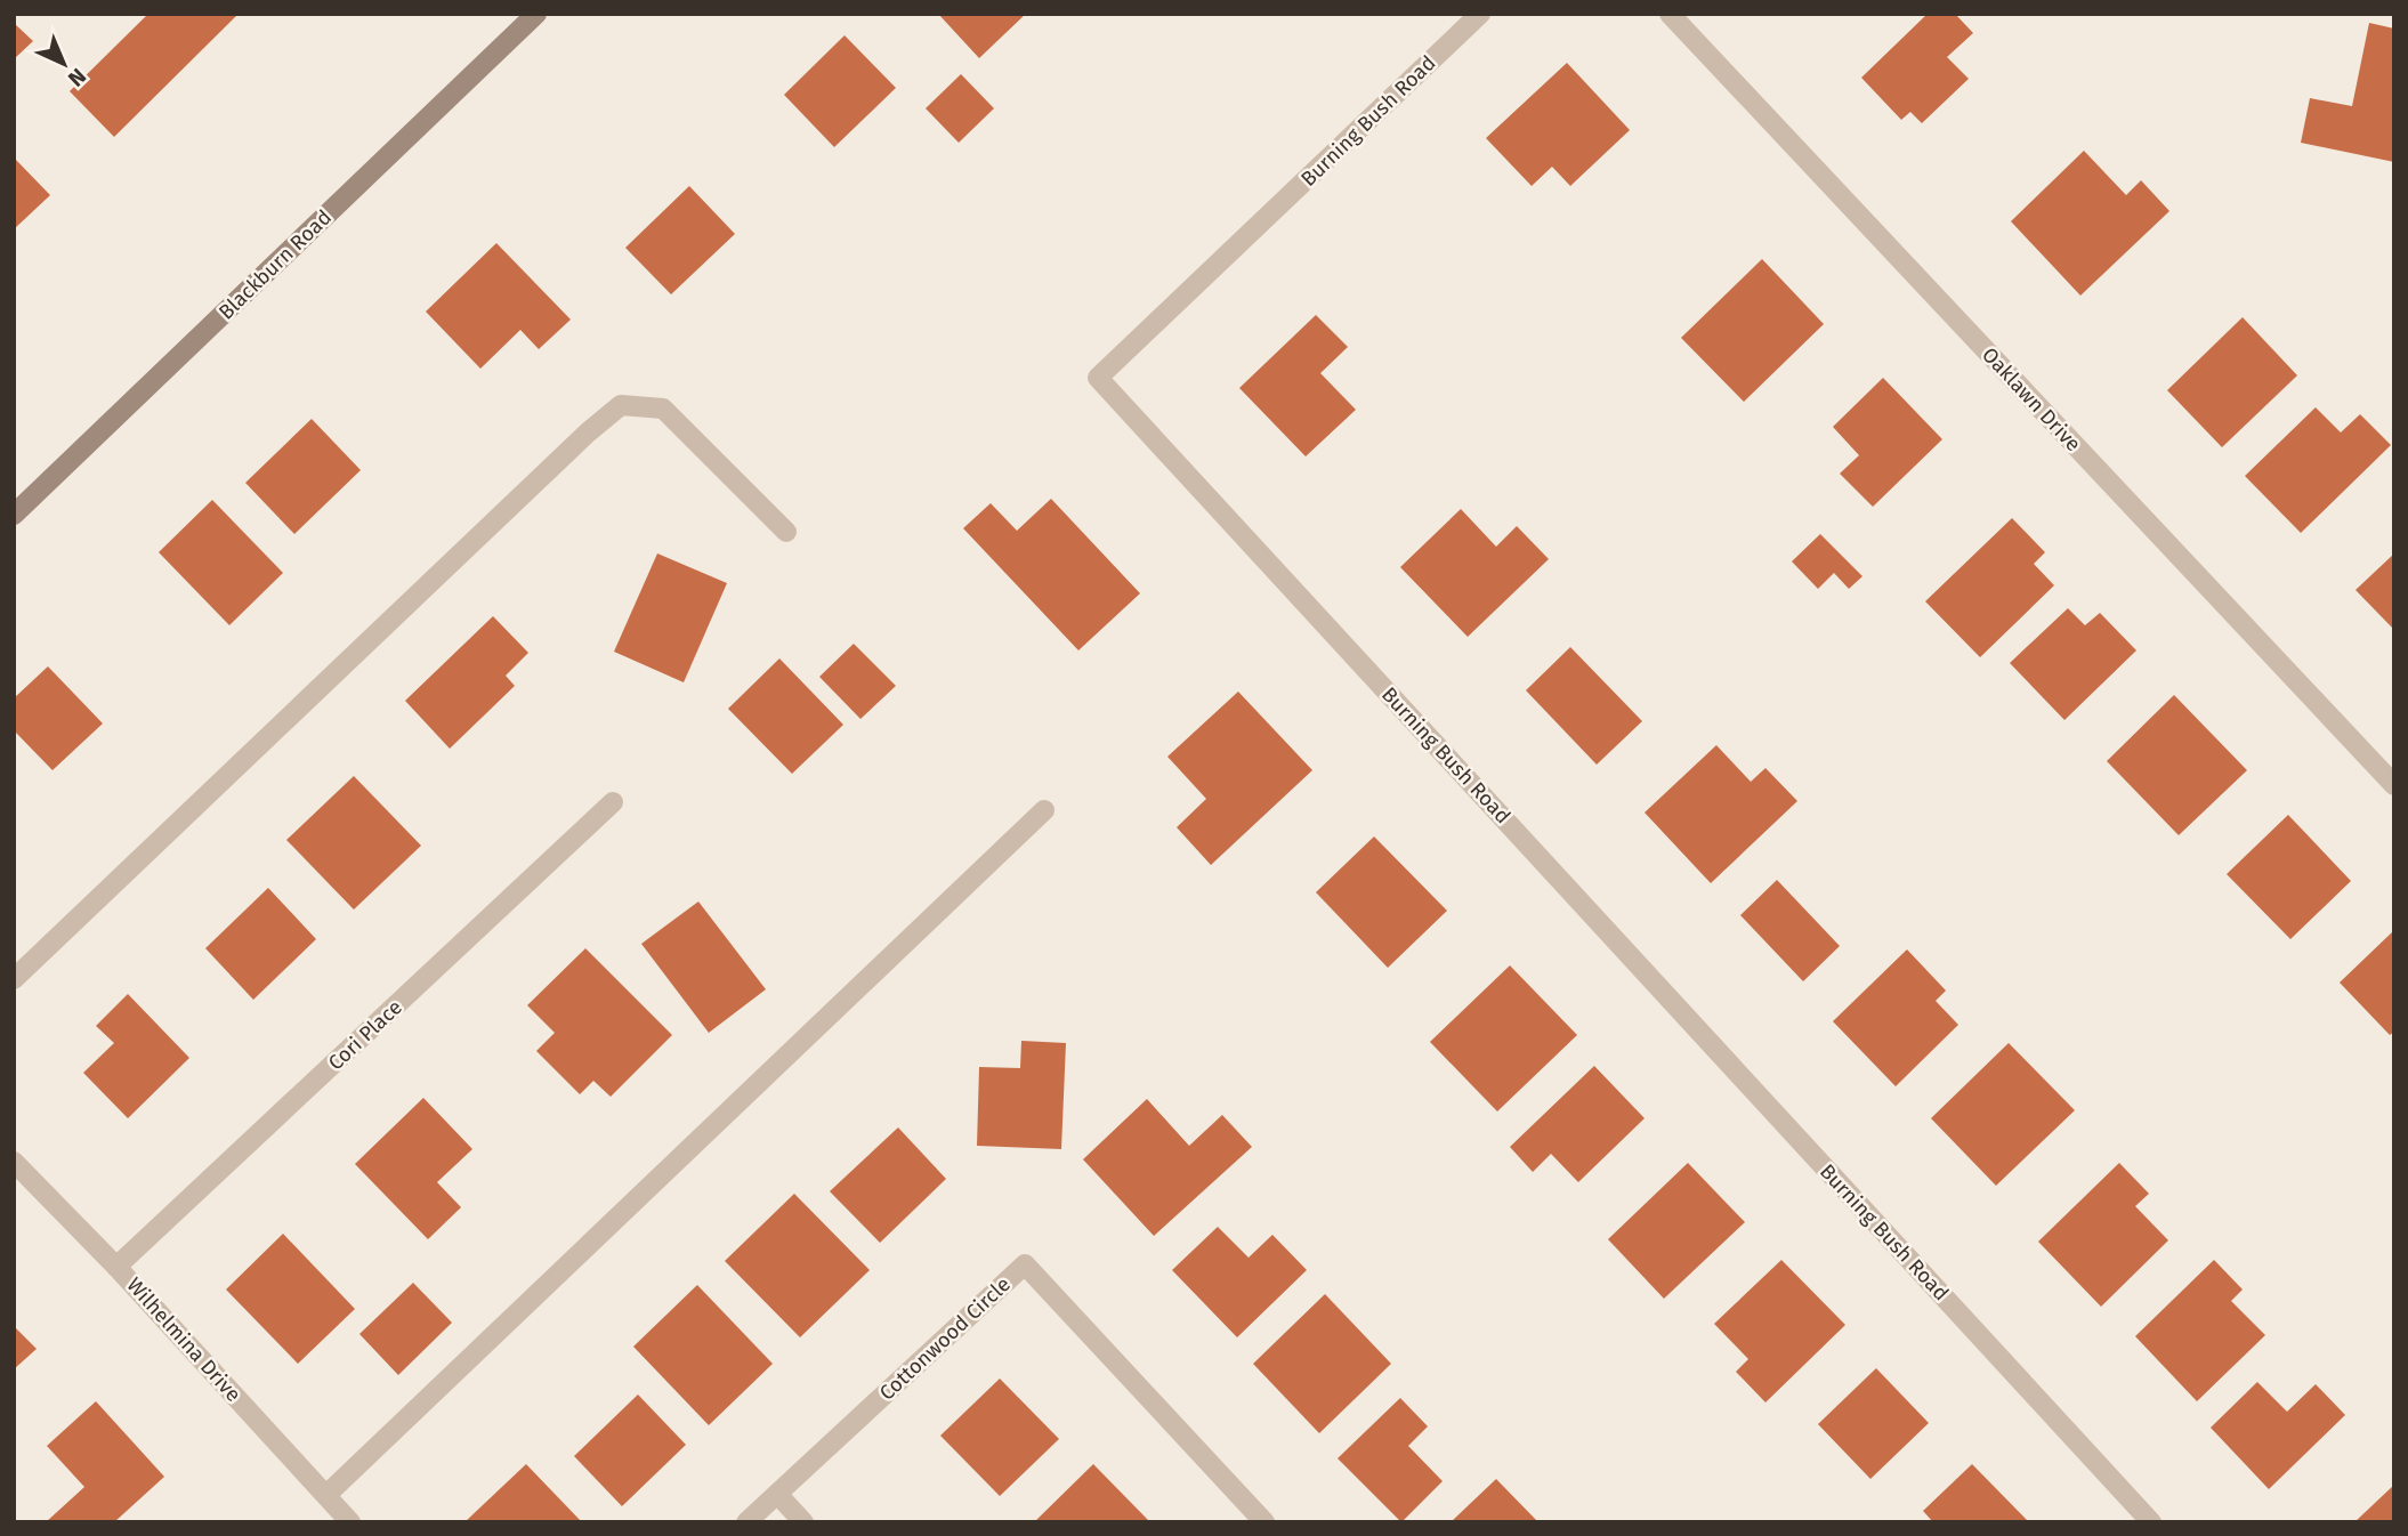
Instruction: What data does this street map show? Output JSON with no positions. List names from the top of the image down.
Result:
{
  "streets": {
    "main road": ["Blackburn Road"],
    "street": [
      "Burning Bush Road",
      "Oaklawn Drive",
      "Cori Place",
      "Cottonwood Circle",
      "Wilhelmina Drive"
    ]
  },
  "crossings": [
    ["Cori Place", "Wilhelmina Drive"]
  ],
  "north": "bottom right"
}
